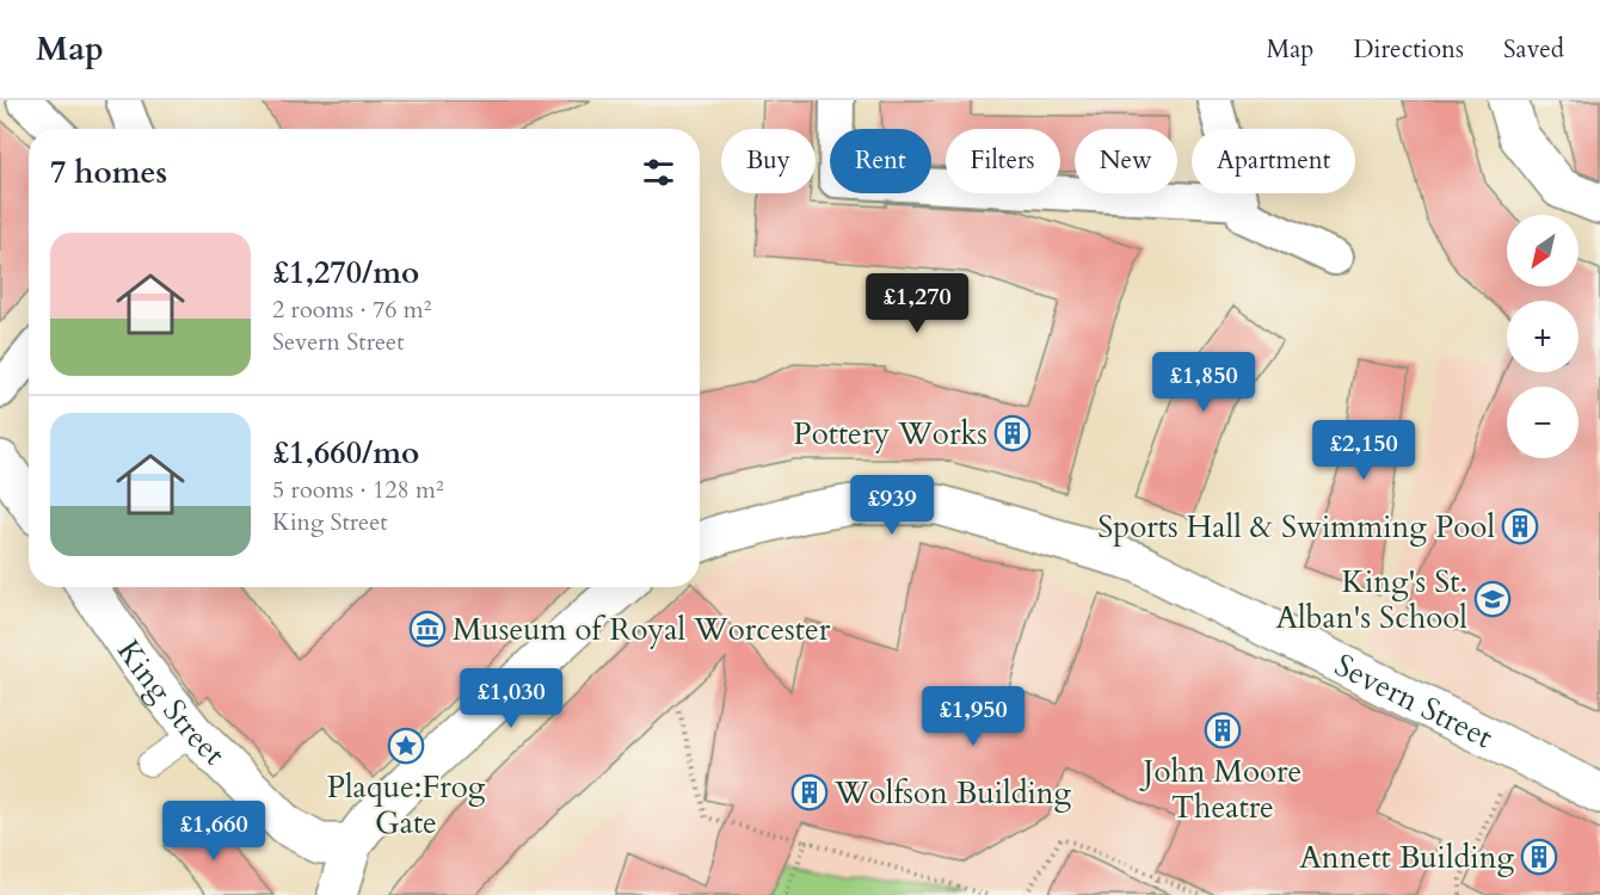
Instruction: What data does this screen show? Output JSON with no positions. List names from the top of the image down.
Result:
{
  "streets": {
    "street": ["King Street", "Severn Street"]
  },
  "places": {
    "building": [
      "Pottery Works",
      "Sports Hall & Swimming Pool",
      "John Moore Theatre",
      "Wolfson Building",
      "Annett Building"
    ],
    "school or university": ["King's St. Alban's School"],
    "museum": ["Museum of Royal Worcester"],
    "place": ["Plaque:Frog Gate"]
  },
  "north": "bottom left",
  "page": {
    "header": "Map",
    "nav": ["Map", "Directions", "Saved"],
    "chip": [
      "Buy",
      "Rent",
      "Filters",
      "New",
      "Apartment"
    ],
    "heading": "7 homes",
    "map_buttons": ["+", "−"],
    "list": [
      {
        "name": "£1,270/mo",
        "note": "2 rooms · 76 m² · Severn Street"
      },
      {
        "name": "£1,660/mo",
        "note": "5 rooms · 128 m² · King Street"
      }
    ],
    "price": [
      "£1,270",
      "£1,850",
      "£2,150",
      "£939",
      "£1,030",
      "£1,950",
      "£1,660"
    ]
  }
}
